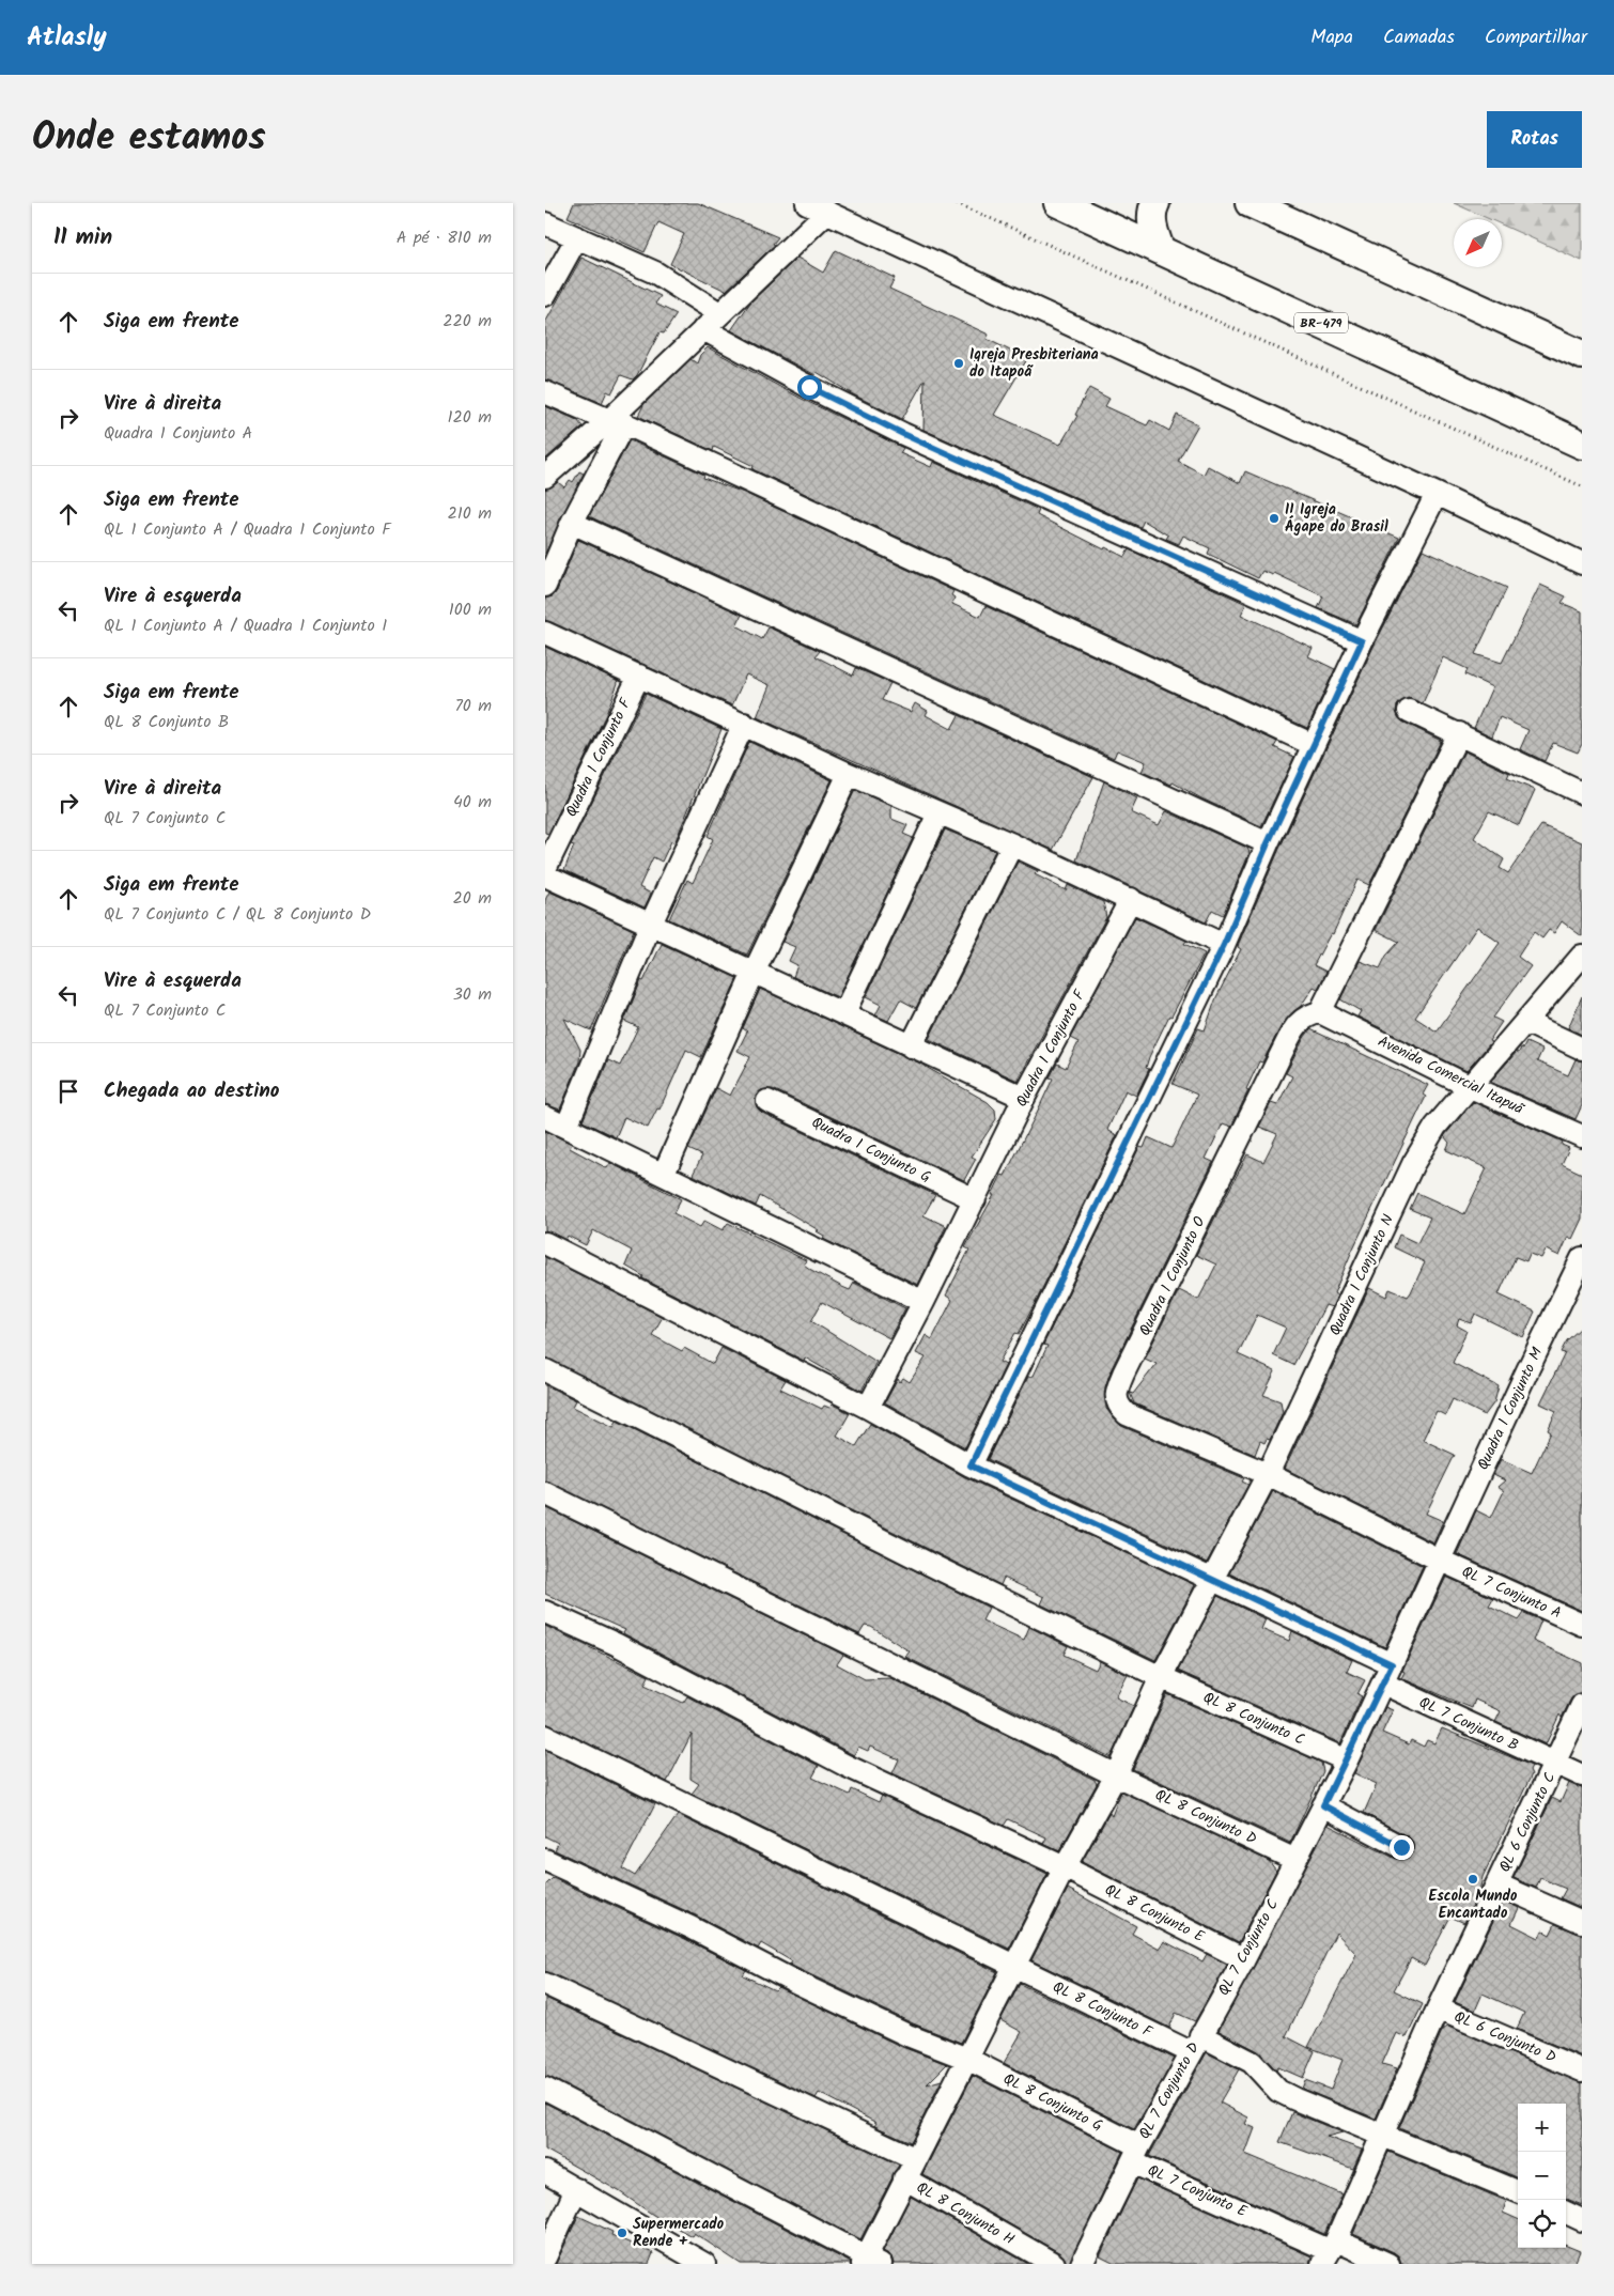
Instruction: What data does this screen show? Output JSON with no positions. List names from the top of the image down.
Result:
{
  "streets": {
    "main road": ["BR-479"],
    "street": [
      "Quadra 1 Conjunto F",
      "Avenida Comercial Itapuã",
      "Quadra 1 Conjunto G",
      "Quadra 1 Conjunto N",
      "Quadra 1 Conjunto O",
      "Quadra 1 Conjunto M",
      "QL 7 Conjunto A",
      "QL 8 Conjunto C",
      "QL 7 Conjunto B",
      "QL 8 Conjunto D",
      "QL 6 Conjunto C",
      "QL 8 Conjunto E",
      "QL 7 Conjunto C",
      "QL 8 Conjunto F",
      "QL 6 Conjunto D",
      "QL 7 Conjunto D",
      "QL 8 Conjunto G",
      "QL 7 Conjunto E",
      "QL 8 Conjunto H"
    ]
  },
  "crossings": [
    ["Quadra 1 Conjunto F", "Quadra 1 Conjunto G"],
    ["Avenida Comercial Itapuã", "Quadra 1 Conjunto N"],
    ["Avenida Comercial Itapuã", "Quadra 1 Conjunto O"],
    ["Quadra 1 Conjunto N", "Quadra 1 Conjunto O"],
    ["Quadra 1 Conjunto N", "QL 7 Conjunto A"],
    ["Quadra 1 Conjunto N", "QL 8 Conjunto C"],
    ["Quadra 1 Conjunto N", "QL 8 Conjunto D"],
    ["Quadra 1 Conjunto N", "QL 8 Conjunto E"],
    ["Quadra 1 Conjunto N", "QL 8 Conjunto F"],
    ["Quadra 1 Conjunto N", "QL 8 Conjunto G"],
    ["Quadra 1 Conjunto N", "QL 8 Conjunto H"],
    ["Quadra 1 Conjunto O", "QL 7 Conjunto A"],
    ["Quadra 1 Conjunto M", "QL 7 Conjunto A"],
    ["Quadra 1 Conjunto M", "QL 7 Conjunto B"],
    ["QL 8 Conjunto C", "QL 7 Conjunto C"],
    ["QL 7 Conjunto B", "QL 6 Conjunto C"],
    ["QL 8 Conjunto D", "QL 7 Conjunto C"],
    ["QL 6 Conjunto C", "QL 6 Conjunto D"],
    ["QL 8 Conjunto E", "QL 7 Conjunto C"],
    ["QL 7 Conjunto C", "QL 8 Conjunto F"],
    ["QL 7 Conjunto C", "QL 7 Conjunto D"],
    ["QL 8 Conjunto F", "QL 7 Conjunto D"],
    ["QL 7 Conjunto D", "QL 8 Conjunto G"],
    ["QL 7 Conjunto D", "QL 7 Conjunto E"],
    ["QL 8 Conjunto G", "QL 7 Conjunto E"]
  ],
  "places": [
    "Igreja Presbiteriana do Itapoã",
    "II Igreja Ágape do Brasil",
    "Escola Mundo Encantado",
    "Supermercado Rende +"
  ],
  "north": "bottom left",
  "page": {
    "header": "Atlasly",
    "nav": ["Mapa", "Camadas", "Compartilhar"],
    "title": "Onde estamos",
    "buttons": "Rotas",
    "heading": ["11 min", "A pé · 810 m"],
    "list": [
      ["Siga em frente", "220 m"],
      ["Vire à direita", "Quadra 1 Conjunto A", "120 m"],
      ["Siga em frente", "QL 1 Conjunto A / Quadra 1 Conjunto F", "210 m"],
      ["Vire à esquerda", "QL 1 Conjunto A / Quadra 1 Conjunto I", "100 m"],
      ["Siga em frente", "QL 8 Conjunto B", "70 m"],
      ["Vire à direita", "QL 7 Conjunto C", "40 m"],
      ["Siga em frente", "QL 7 Conjunto C / QL 8 Conjunto D", "20 m"],
      ["Vire à esquerda", "QL 7 Conjunto C", "30 m"],
      "Chegada ao destino"
    ],
    "map_buttons": ["+", "−"]
  }
}
